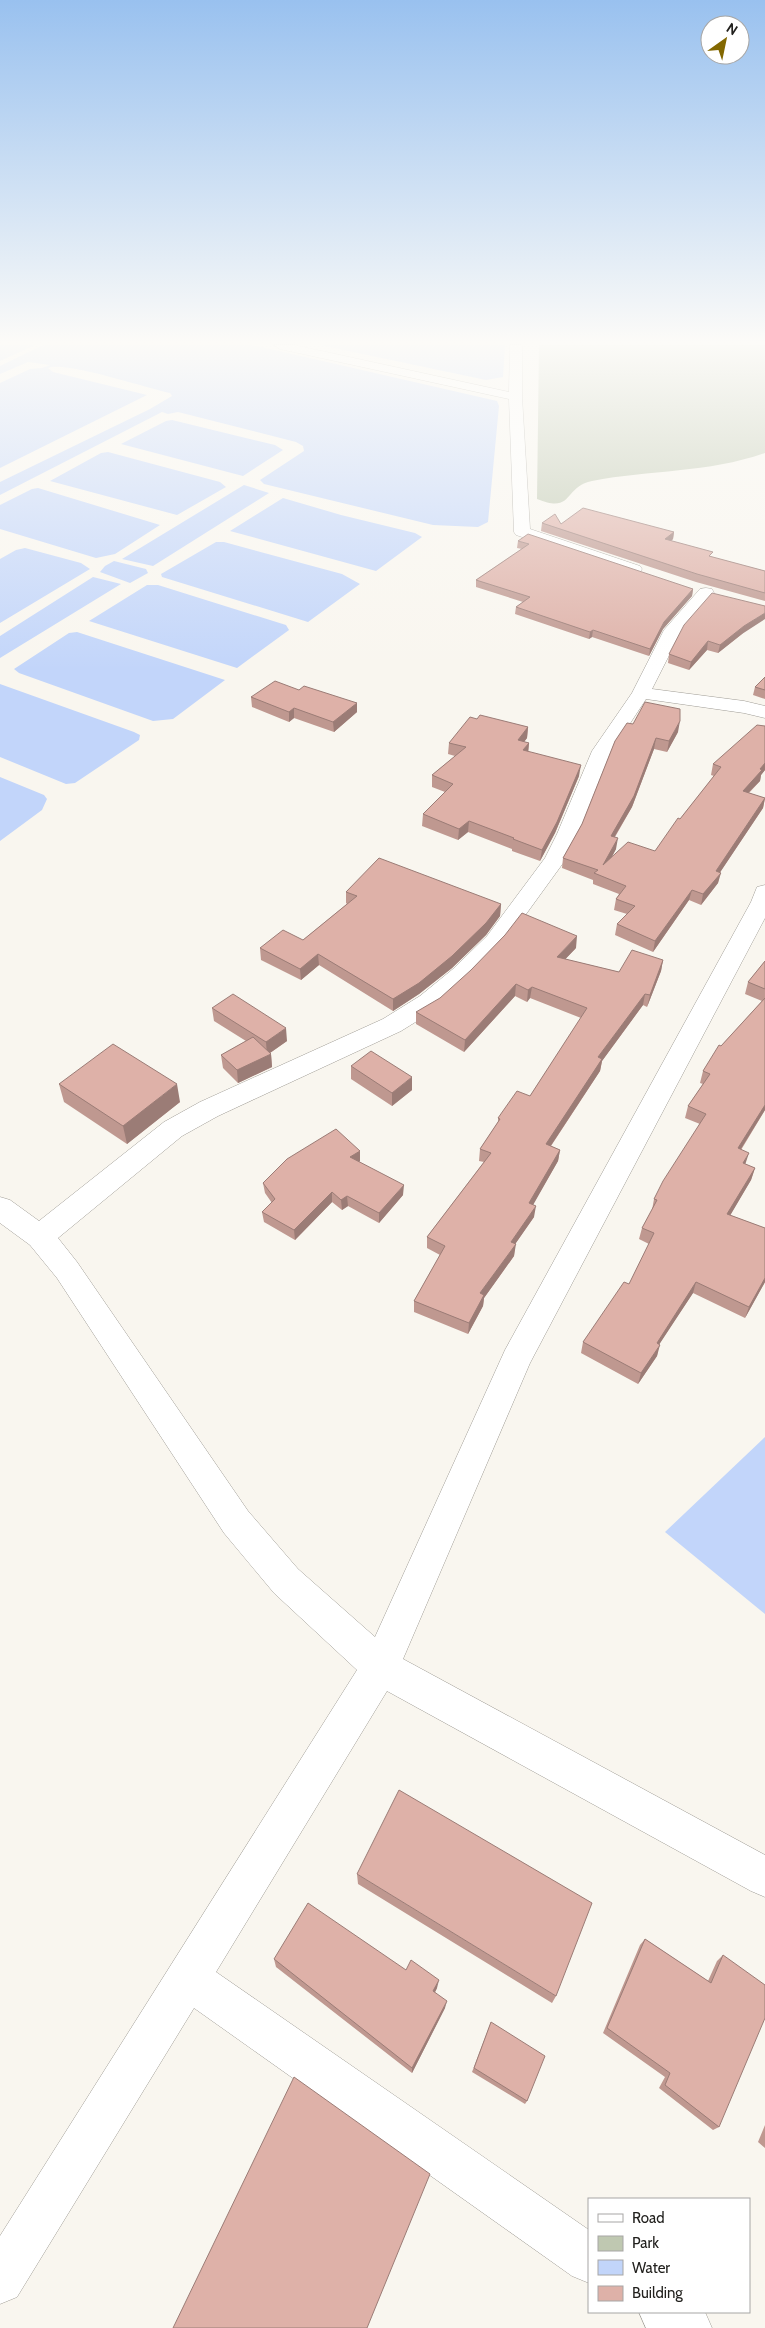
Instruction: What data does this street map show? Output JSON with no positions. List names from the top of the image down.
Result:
{
  "legend": [
    "Road",
    "Park",
    "Water",
    "Building"
  ],
  "north": "top right"
}
